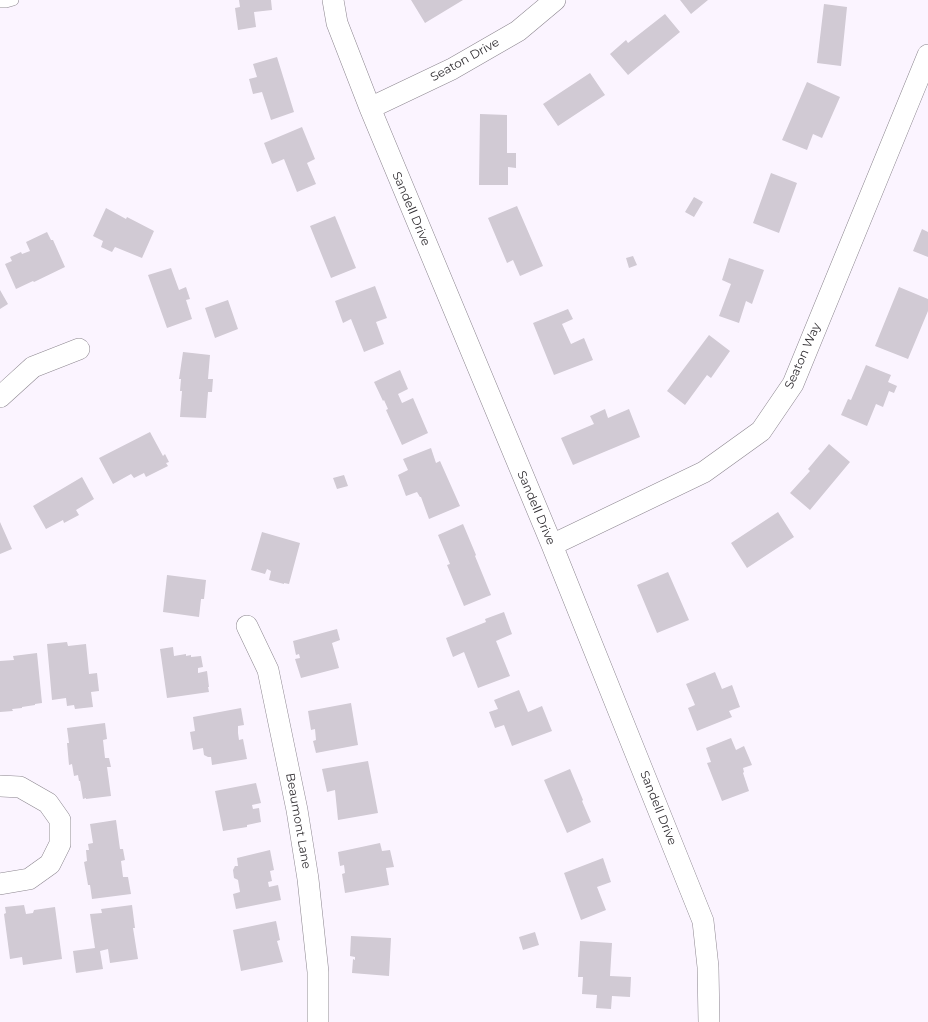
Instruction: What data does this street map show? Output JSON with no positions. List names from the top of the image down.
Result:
{
  "streets": {
    "street": [
      "Seaton Drive",
      "Sandell Drive",
      "Seaton Way",
      "Beaumont Lane"
    ]
  },
  "crossings": [
    ["Seaton Drive", "Sandell Drive"],
    ["Sandell Drive", "Seaton Way"]
  ]
}
